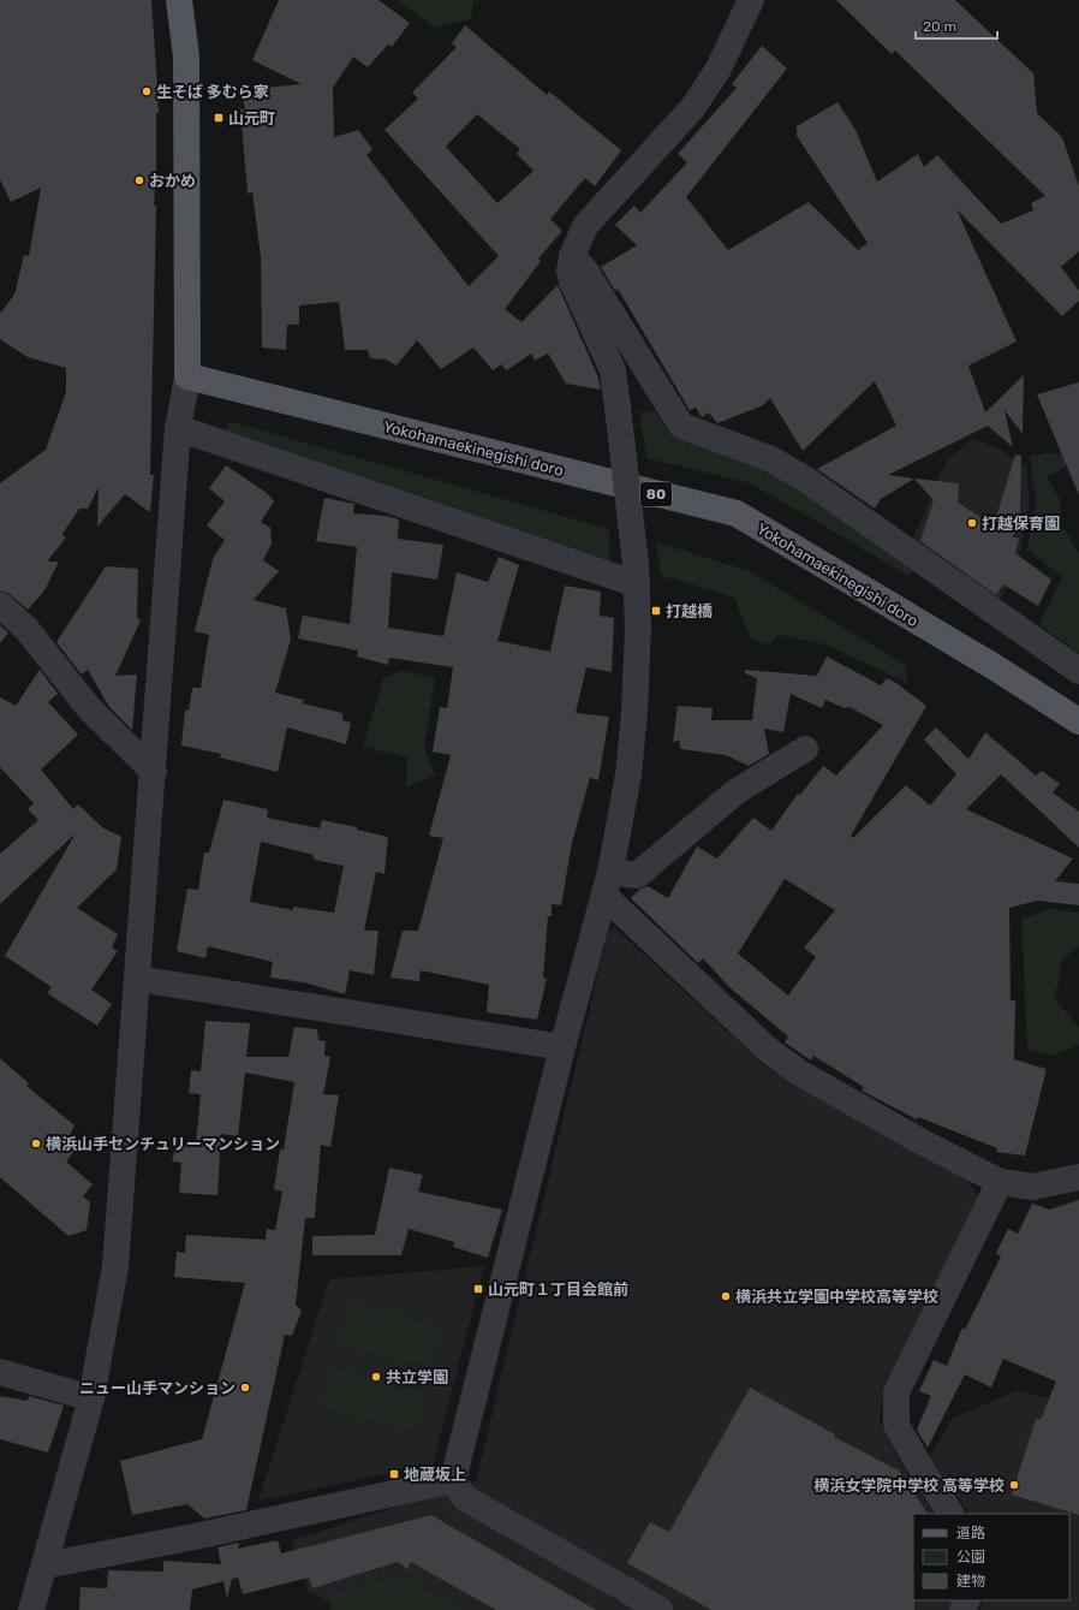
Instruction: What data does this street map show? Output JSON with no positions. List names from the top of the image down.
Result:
{
  "streets": {
    "main road": ["Yokohamaekinegishi doro", "80"]
  },
  "places": {
    "other": [
      "生そば 多むら家",
      "おかめ",
      "打越保育園",
      "横浜山手センチュリーマンション",
      "横浜共立学園中学校高等学校",
      "共立学園",
      "ニュー山手マンション",
      "横浜女学院中学校 高等学校"
    ],
    "transit": [
      "山元町",
      "打越橋",
      "山元町１丁目会館前",
      "地蔵坂上"
    ]
  },
  "legend": ["道路", "公園", "建物"],
  "scale_bar": "20 m"
}
